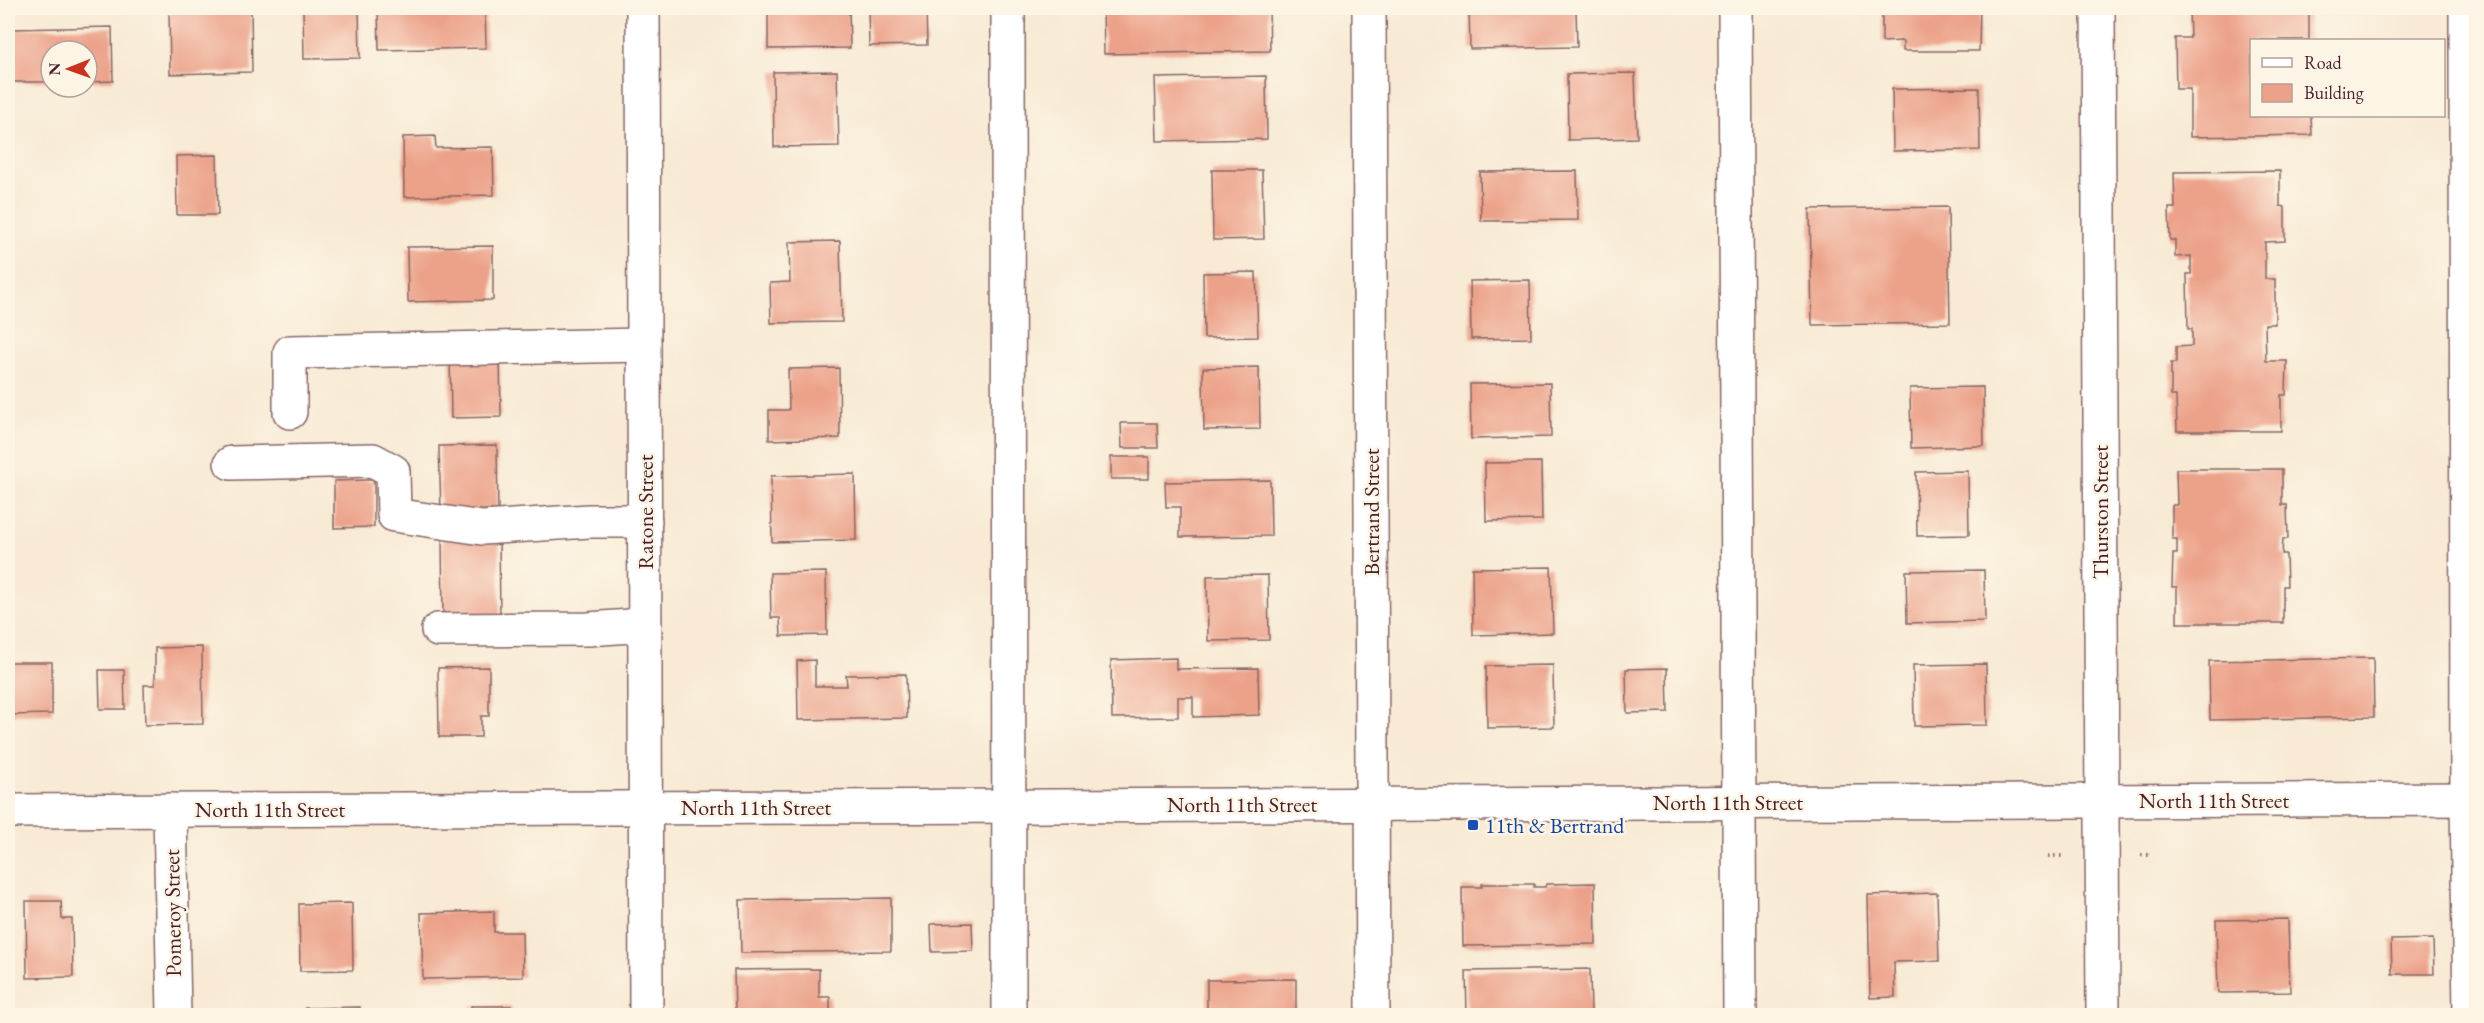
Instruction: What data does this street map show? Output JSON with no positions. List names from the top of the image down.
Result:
{
  "streets": {
    "street": [
      "Ratone Street",
      "Bertrand Street",
      "Thurston Street",
      "North 11th Street",
      "Pomeroy Street"
    ]
  },
  "crossings": [
    ["Ratone Street", "North 11th Street"],
    ["Bertrand Street", "North 11th Street"],
    ["Thurston Street", "North 11th Street"],
    ["North 11th Street", "Pomeroy Street"]
  ],
  "places": {
    "transit": ["11th & Bertrand"]
  },
  "legend": ["Road", "Building"],
  "north": "left"
}
